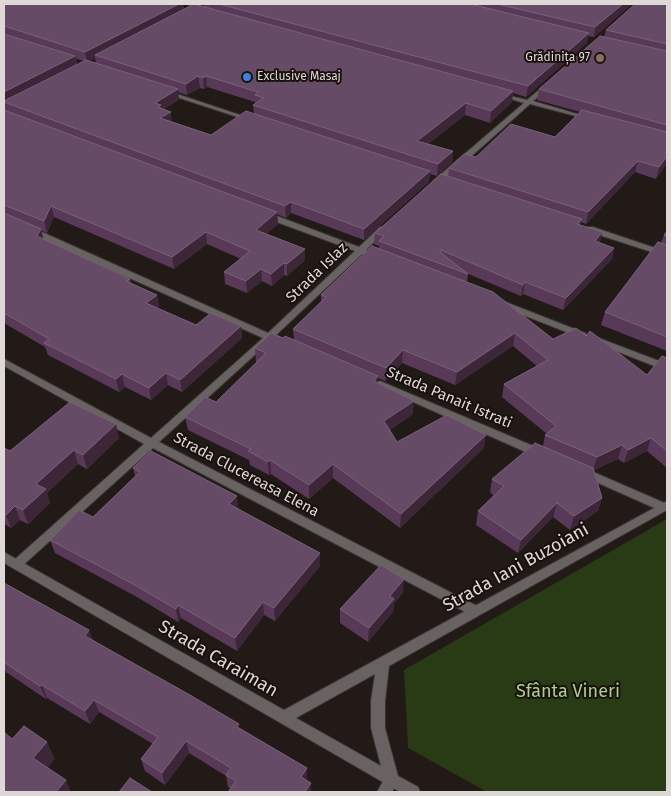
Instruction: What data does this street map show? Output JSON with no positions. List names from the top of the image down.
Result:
{
  "streets": {
    "street": [
      "Strada Islaz",
      "Strada Panait Istrati",
      "Strada Clucereasa Elena",
      "Strada Iani Buzoiani",
      "Strada Caraiman"
    ]
  },
  "crossings": [
    ["Strada Islaz", "Strada Clucereasa Elena"],
    ["Strada Islaz", "Strada Caraiman"],
    ["Strada Clucereasa Elena", "Strada Iani Buzoiani"],
    ["Strada Iani Buzoiani", "Strada Caraiman"]
  ],
  "parks": ["Sfânta Vineri"],
  "places": ["Grădinița 97", "Exclusive Masaj"]
}
